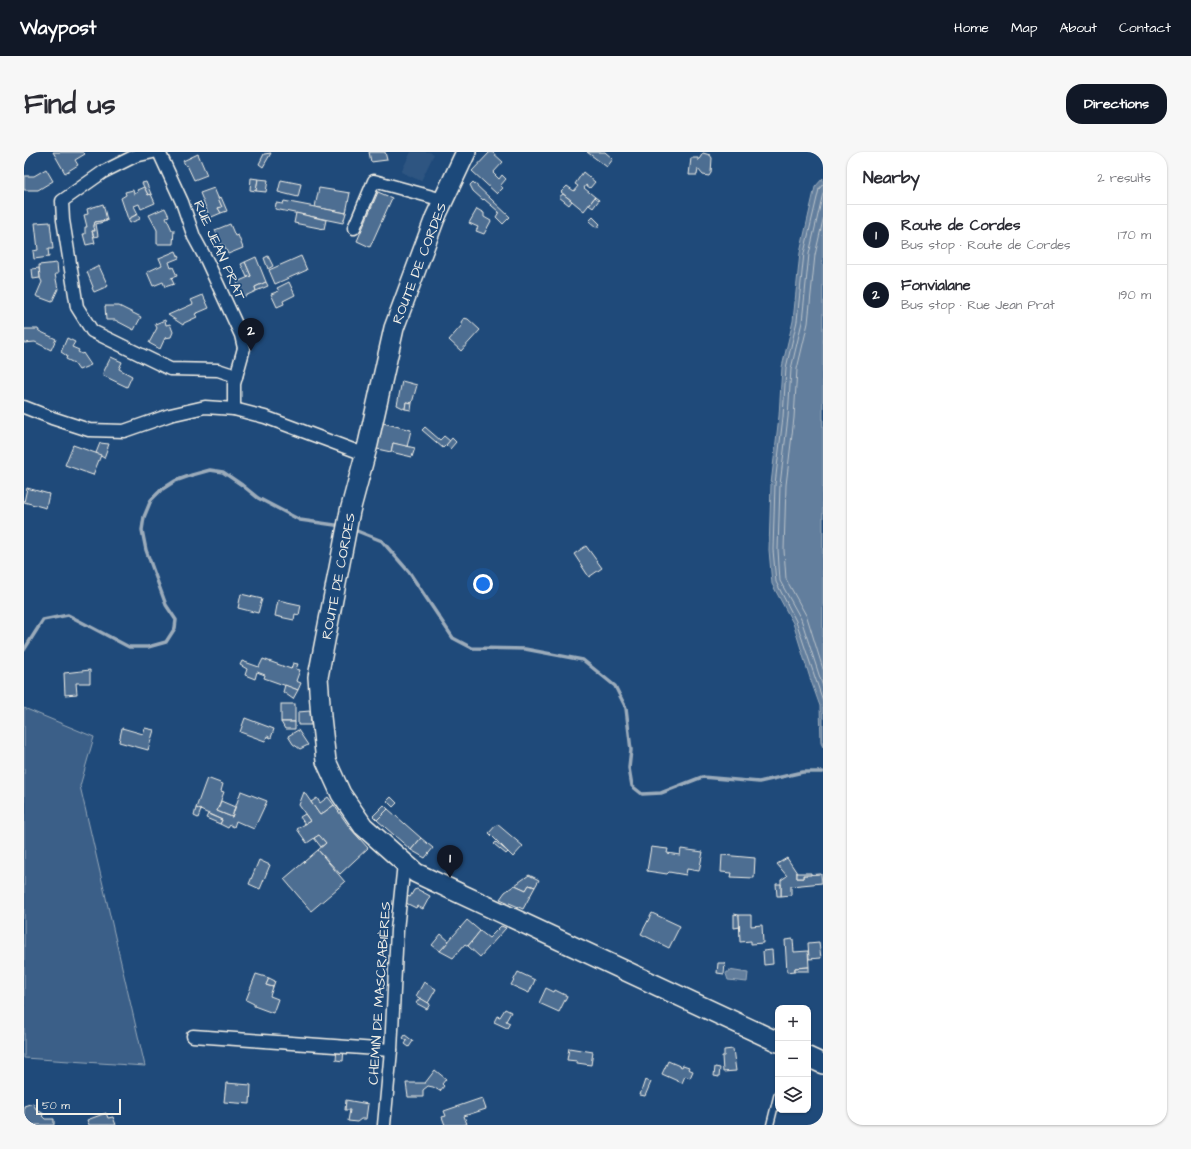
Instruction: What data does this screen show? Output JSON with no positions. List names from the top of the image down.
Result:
{
  "streets": {
    "main road": ["ROUTE DE CORDES"],
    "street": ["RUE JEAN PRAT", "CHEMIN DE MASCRABIÈRES"]
  },
  "crossings": [
    ["ROUTE DE CORDES", "CHEMIN DE MASCRABIÈRES"]
  ],
  "scale_bar": "50 m",
  "page": {
    "header": "Waypost",
    "nav": [
      "Home",
      "Map",
      "About",
      "Contact"
    ],
    "buttons": "Directions",
    "title": "Find us",
    "heading": ["Nearby", "2 results"],
    "list": [
      {
        "mark": "1",
        "name": "Route de Cordes",
        "note": "Bus stop · Route de Cordes",
        "value": "170 m"
      },
      {
        "mark": "2",
        "name": "Fonvialane",
        "note": "Bus stop · Rue Jean Prat",
        "value": "190 m"
      }
    ],
    "pins": ["2", "1"],
    "map_buttons": ["+", "−"],
    "scale": "50 m"
  }
}
